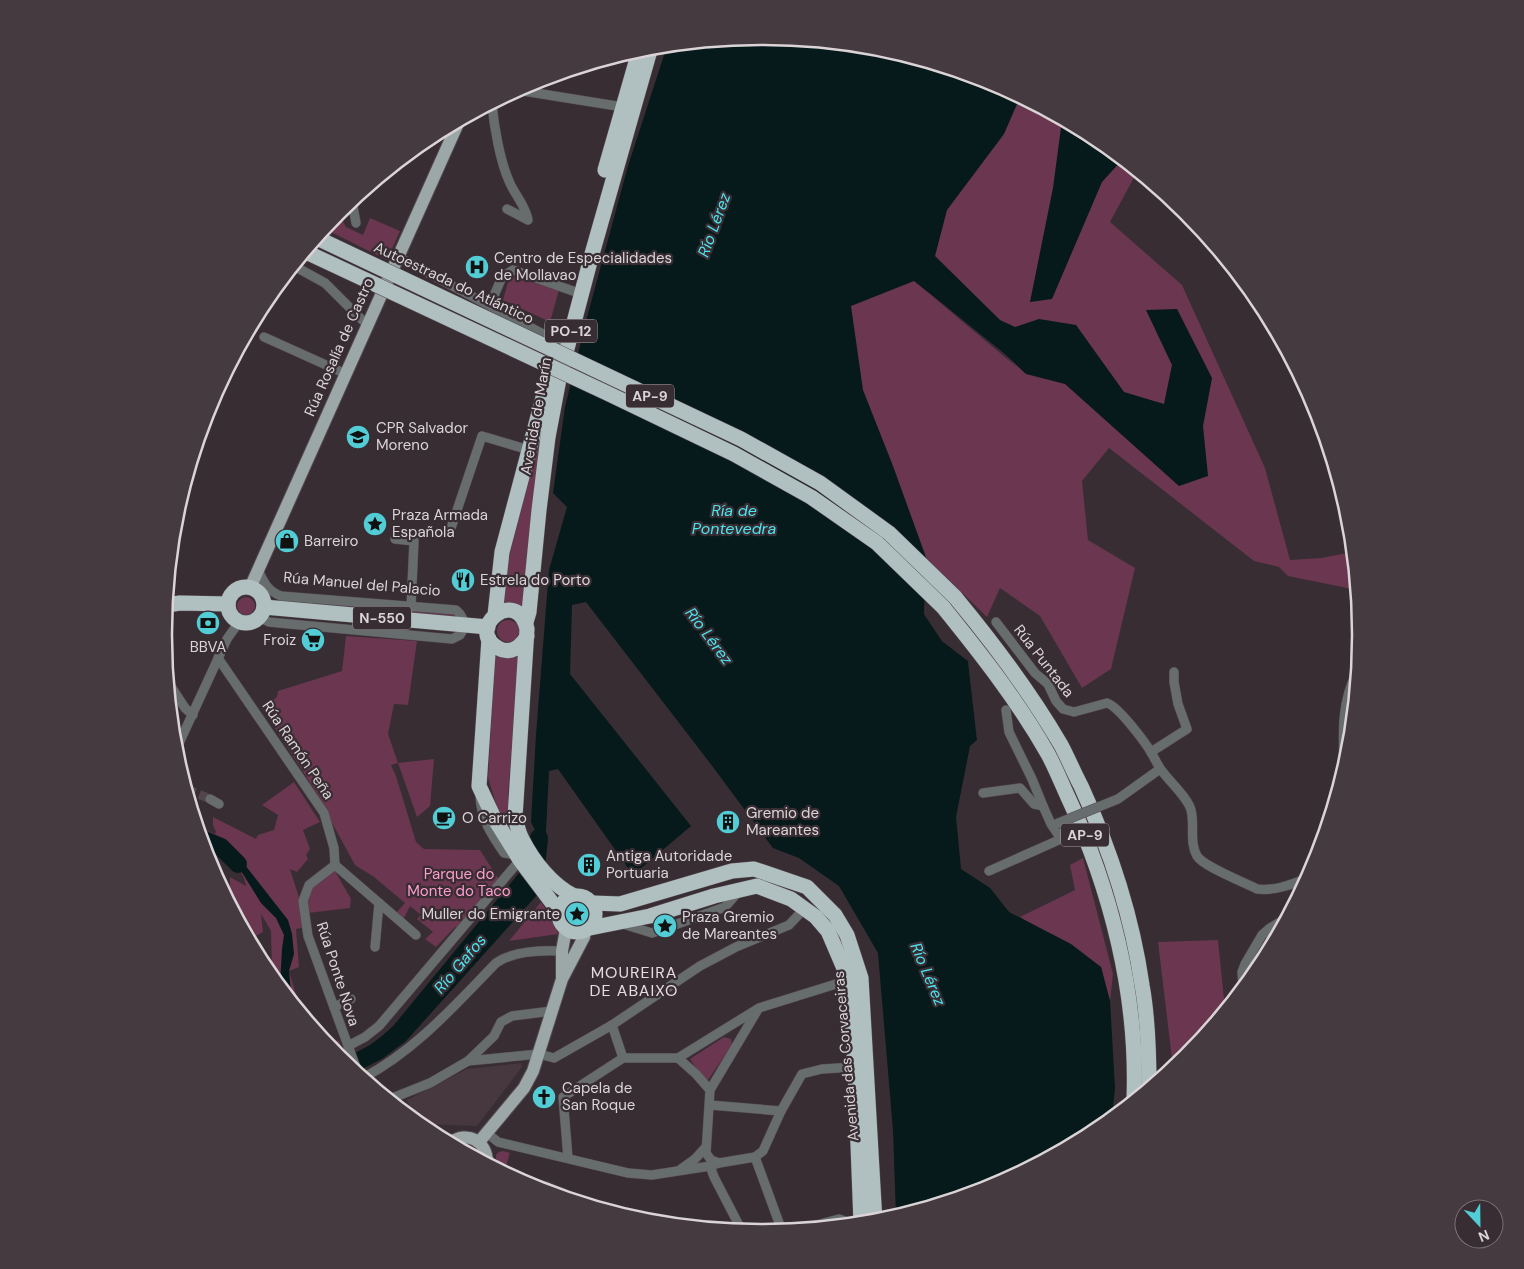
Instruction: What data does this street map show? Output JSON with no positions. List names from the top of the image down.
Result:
{
  "streets": {
    "highway": [
      "Autoestrada do Atlántico",
      "PO-12",
      "AP-9",
      "Avenida de Marín",
      "N-550",
      "Avenida das Corvaceiras"
    ],
    "main road": ["Rúa Rosalía de Castro"],
    "street": [
      "Rúa Manuel del Palacio",
      "Rúa Puntada",
      "Rúa Ramón Peña",
      "Rúa Ponte Nova"
    ]
  },
  "crossings": [
    ["Autoestrada do Atlántico", "AP-9"],
    ["Rúa Rosalía de Castro", "Rúa Manuel del Palacio"],
    ["Rúa Rosalía de Castro", "N-550"],
    ["Avenida de Marín", "N-550"],
    ["Avenida de Marín", "Avenida das Corvaceiras"],
    ["Rúa Manuel del Palacio", "N-550"],
    ["Rúa Ramón Peña", "Rúa Ponte Nova"]
  ],
  "districts": ["MOUREIRA DE ABAIXO"],
  "water": ["Río Lérez", "Ría de Pontevedra", "Río Gafos"],
  "parks": ["Parque do Monte do Taco"],
  "places": {
    "hospital": ["Centro de Especialidades de Mollavao"],
    "school or university": ["CPR Salvador Moreno"],
    "place": ["Praza Armada Española", "Muller do Emigrante", "Praza Gremio de Mareantes"],
    "shop": ["Barreiro"],
    "restaurant": ["Estrela do Porto"],
    "bank": ["BBVA"],
    "supermarket": ["Froiz"],
    "cafe": ["O Carrizo"],
    "building": ["Gremio de Mareantes", "Antiga Autoridade Portuaria"],
    "church": ["Capela de San Roque"]
  },
  "north": "bottom"
}
